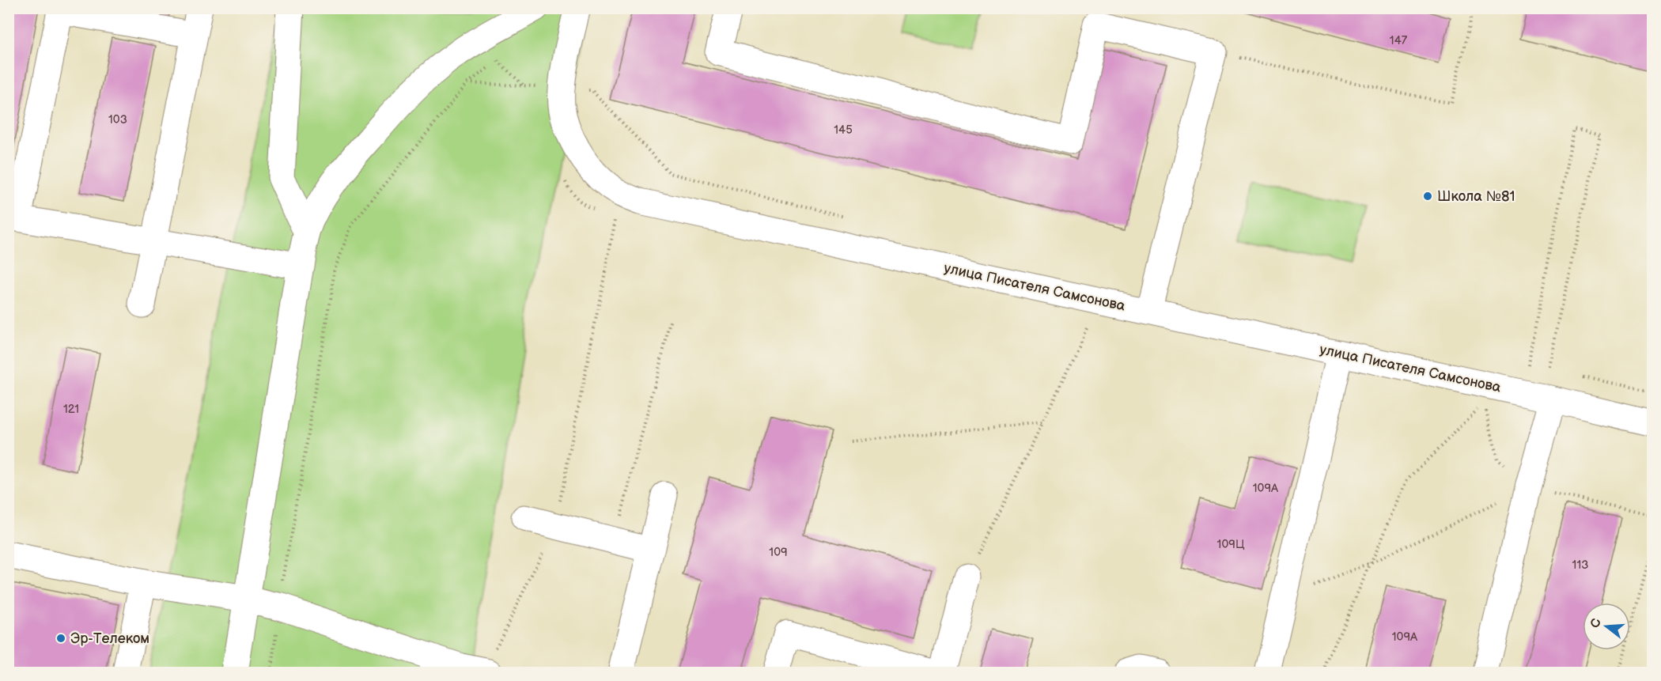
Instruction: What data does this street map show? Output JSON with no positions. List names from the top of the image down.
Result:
{
  "streets": {
    "street": ["улица Писателя Самсонова"]
  },
  "places": ["Школа №81", "Эр-Телеком"],
  "house_numbers": [
    "147",
    "103",
    "145",
    "121",
    "109А",
    "109Ц",
    "109",
    "113",
    "109А"
  ],
  "north": "left"
}
